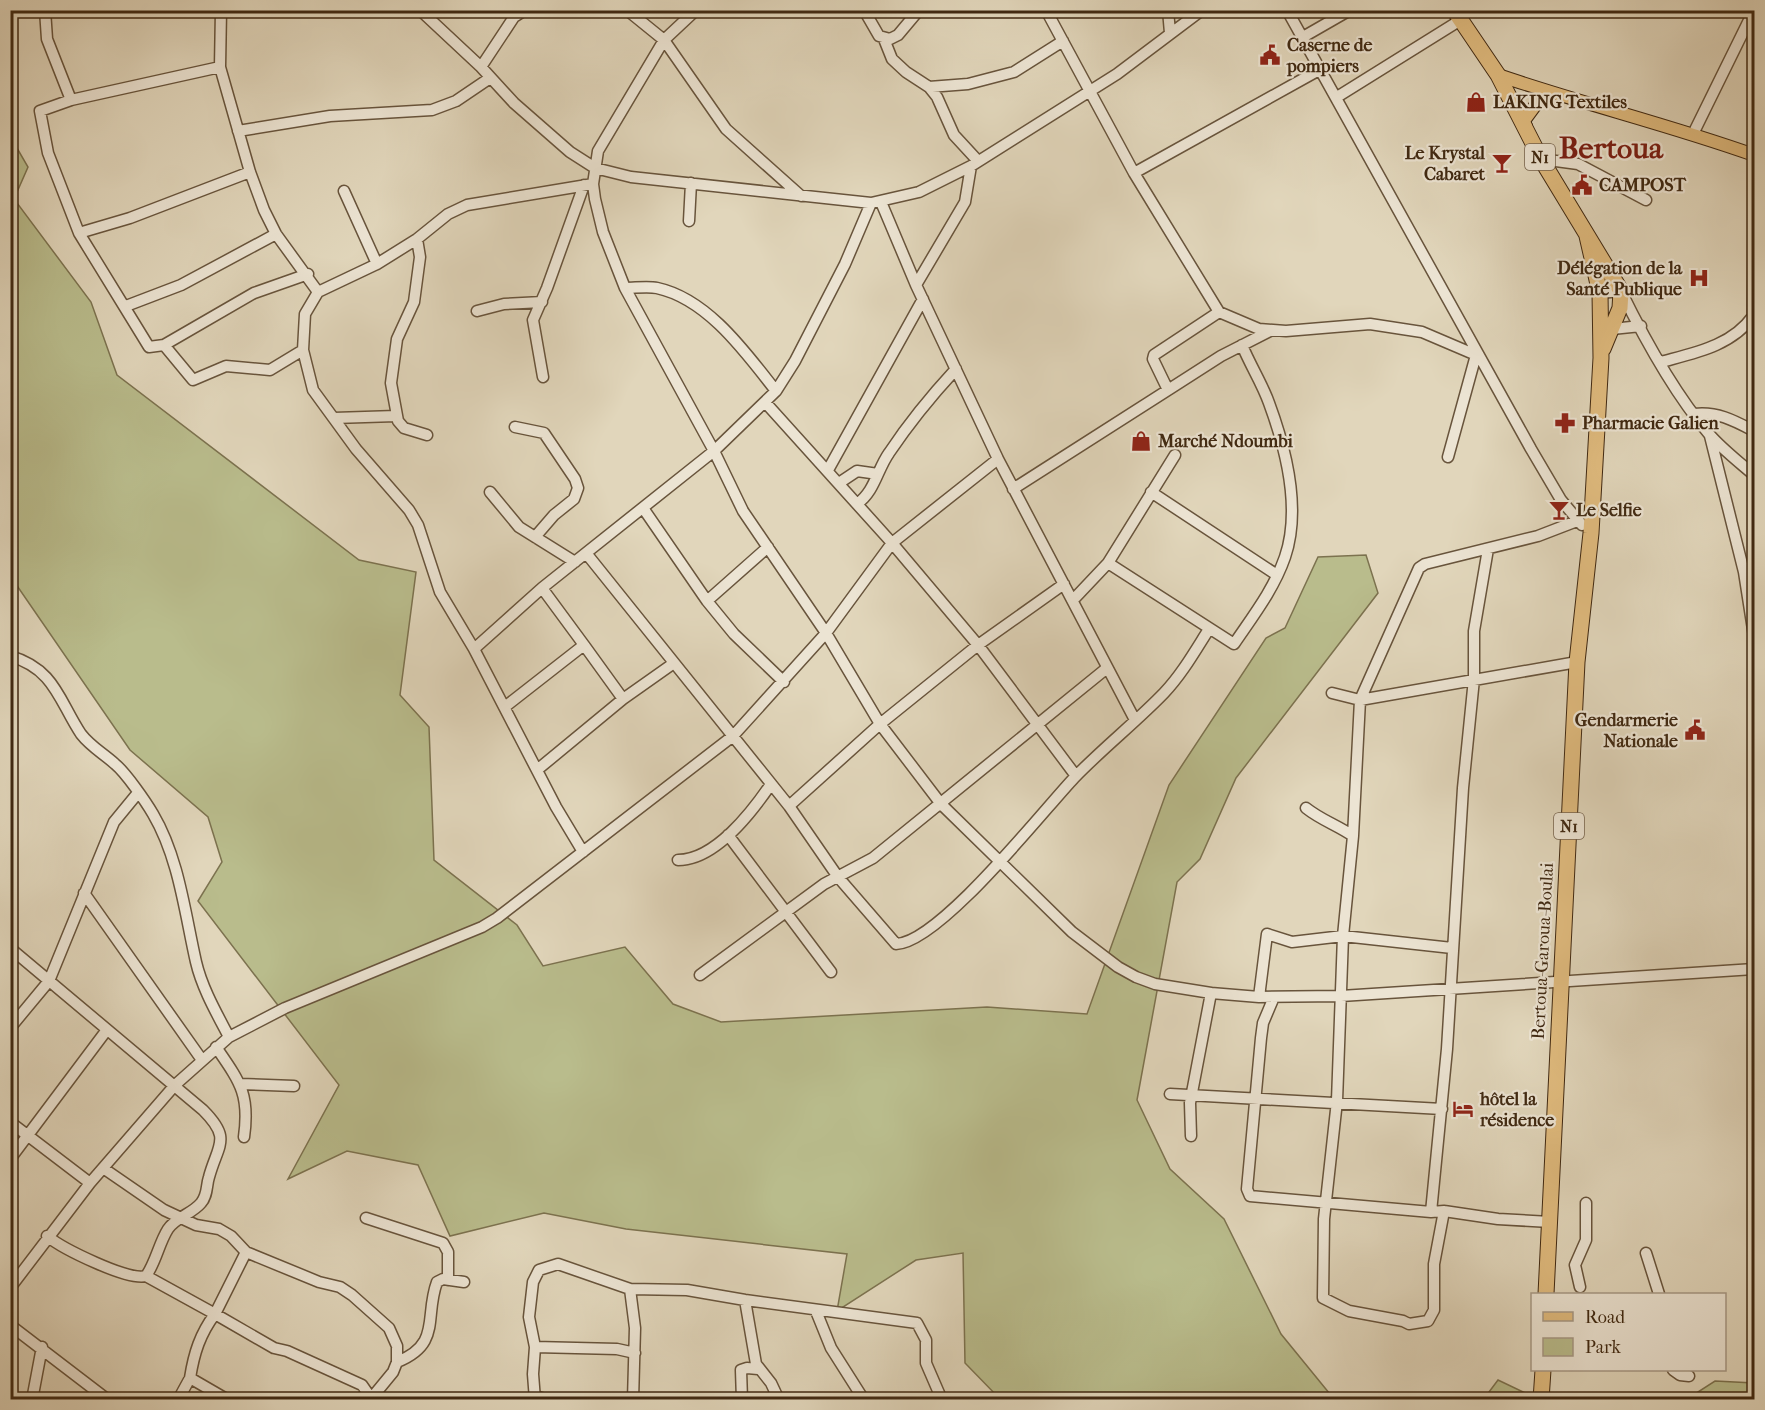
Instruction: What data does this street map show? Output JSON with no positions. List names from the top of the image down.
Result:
{
  "streets": {
    "highway": ["N1", "Bertoua-Garoua-Boulai"]
  },
  "crossings": [
    ["N1", "Bertoua-Garoua-Boulai"]
  ],
  "districts": ["Bertoua"],
  "places": {
    "public building": ["Caserne de pompiers", "CAMPOST", "Gendarmerie Nationale"],
    "shop": ["LAKING Textiles", "Marché Ndoumbi"],
    "bar": ["Le Krystal Cabaret", "Le Selfie"],
    "hospital": ["Délégation de la Santé Publique"],
    "pharmacy": ["Pharmacie Galien"],
    "hotel": ["hôtel la résidence"]
  },
  "legend": ["Road", "Park"]
}
